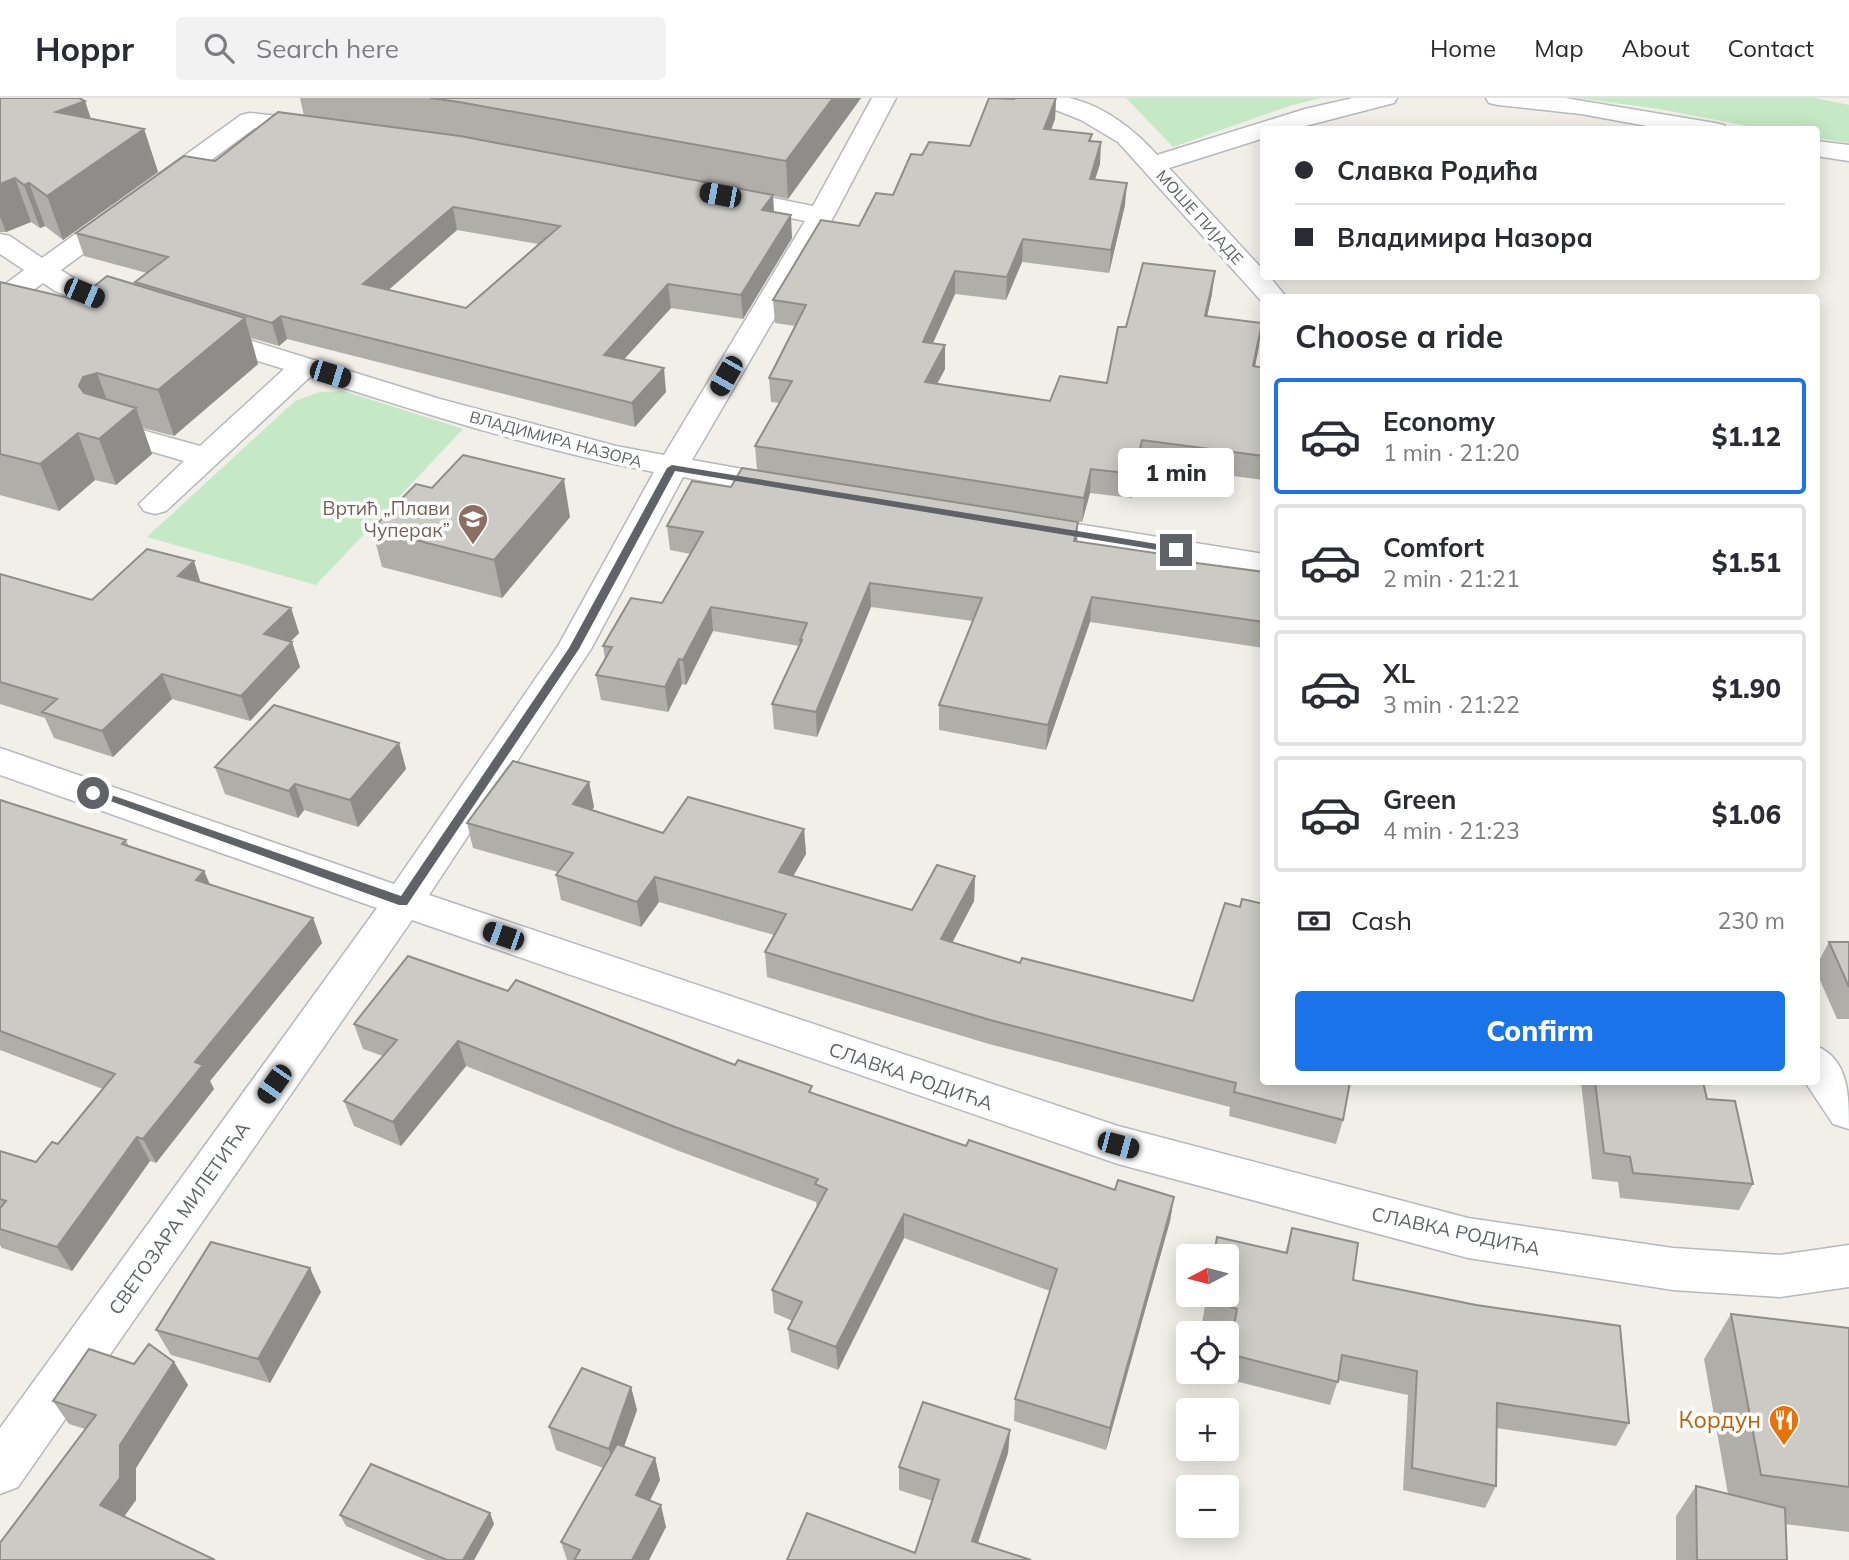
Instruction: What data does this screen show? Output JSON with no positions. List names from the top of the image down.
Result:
{
  "streets": {
    "street": [
      "МОШЕ ПИЈАДЕ",
      "ВЛАДИМИРА НАЗОРА",
      "СЛАВКА РОДИЋА",
      "СВЕТОЗАРА МИЛЕТИЋА"
    ]
  },
  "crossings": [
    ["ВЛАДИМИРА НАЗОРА", "СВЕТОЗАРА МИЛЕТИЋА"],
    ["СЛАВКА РОДИЋА", "СВЕТОЗАРА МИЛЕТИЋА"]
  ],
  "places": {
    "school or university": ["Вртић „Плави Чуперак”"],
    "restaurant": ["Кордун"]
  },
  "north": "left",
  "page": {
    "header": "Hoppr",
    "search": "Search here",
    "nav": [
      "Home",
      "Map",
      "About",
      "Contact"
    ],
    "banner": ["Славка Родића", "Владимира Назора"],
    "heading": "Choose a ride",
    "list": [
      {
        "name": "Economy",
        "note": "1 min · 21:20",
        "value": "$1.12"
      },
      {
        "name": "Comfort",
        "note": "2 min · 21:21",
        "value": "$1.51"
      },
      {
        "name": "XL",
        "note": "3 min · 21:22",
        "value": "$1.90"
      },
      {
        "name": "Green",
        "note": "4 min · 21:23",
        "value": "$1.06"
      }
    ],
    "bubble": "1 min",
    "pay": ["Cash", "230 m"],
    "buttons": "Confirm",
    "map_buttons": ["+", "−"]
  }
}
